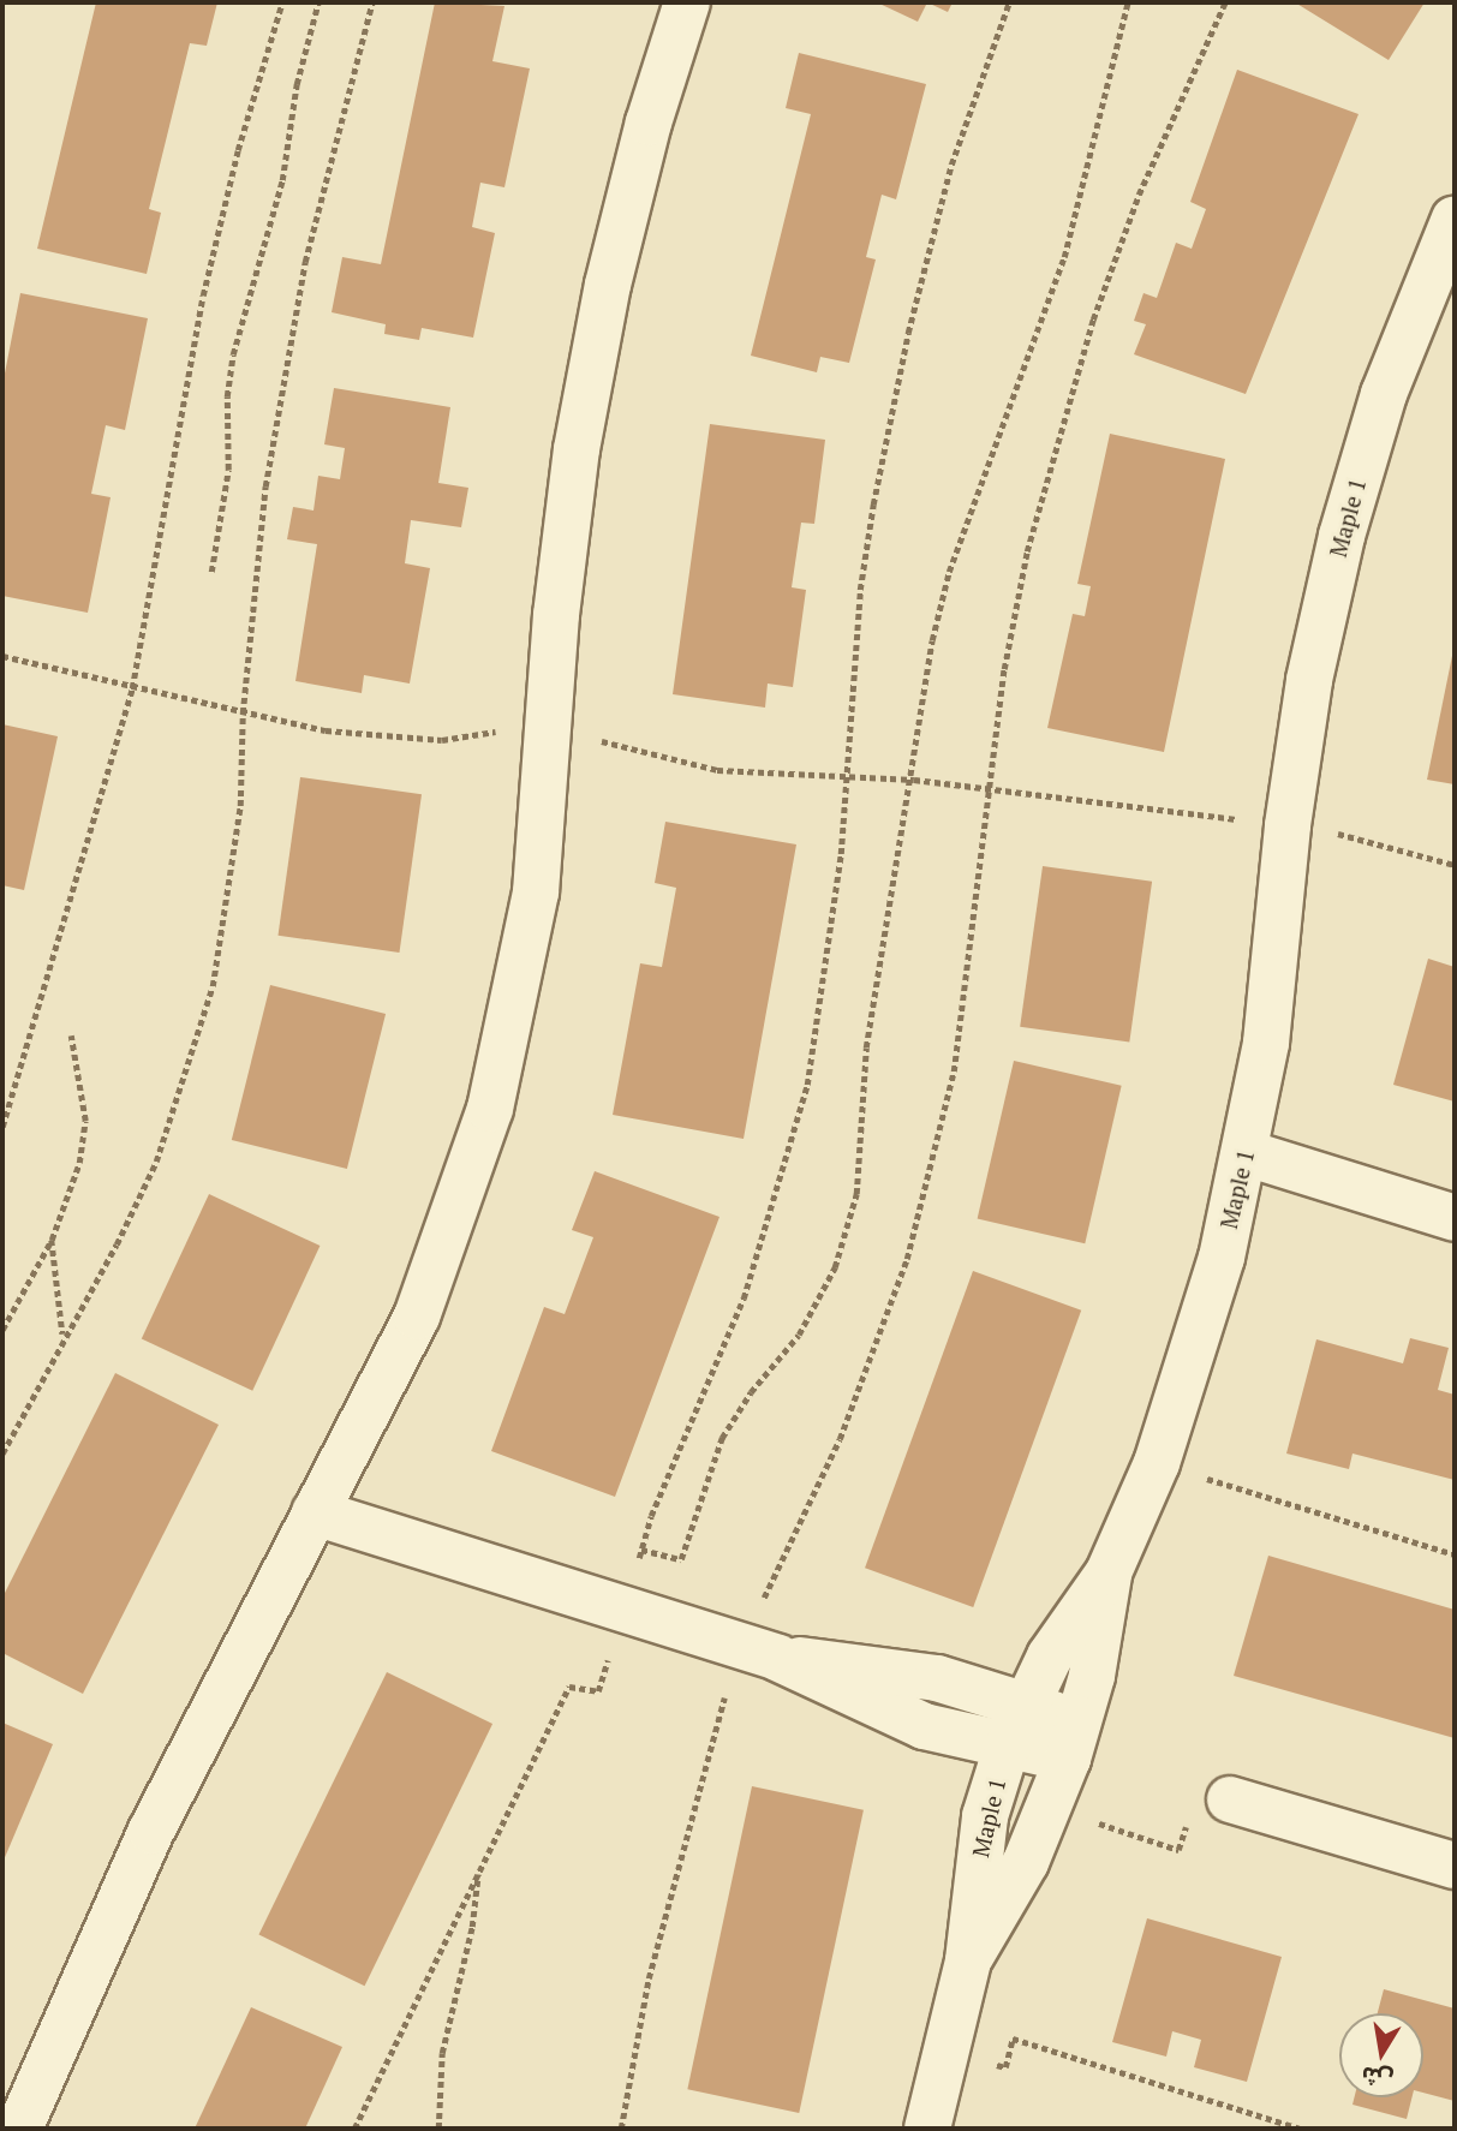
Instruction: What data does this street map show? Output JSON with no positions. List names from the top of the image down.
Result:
{
  "streets": {
    "street": ["Maple 1"]
  },
  "north": "bottom"
}
